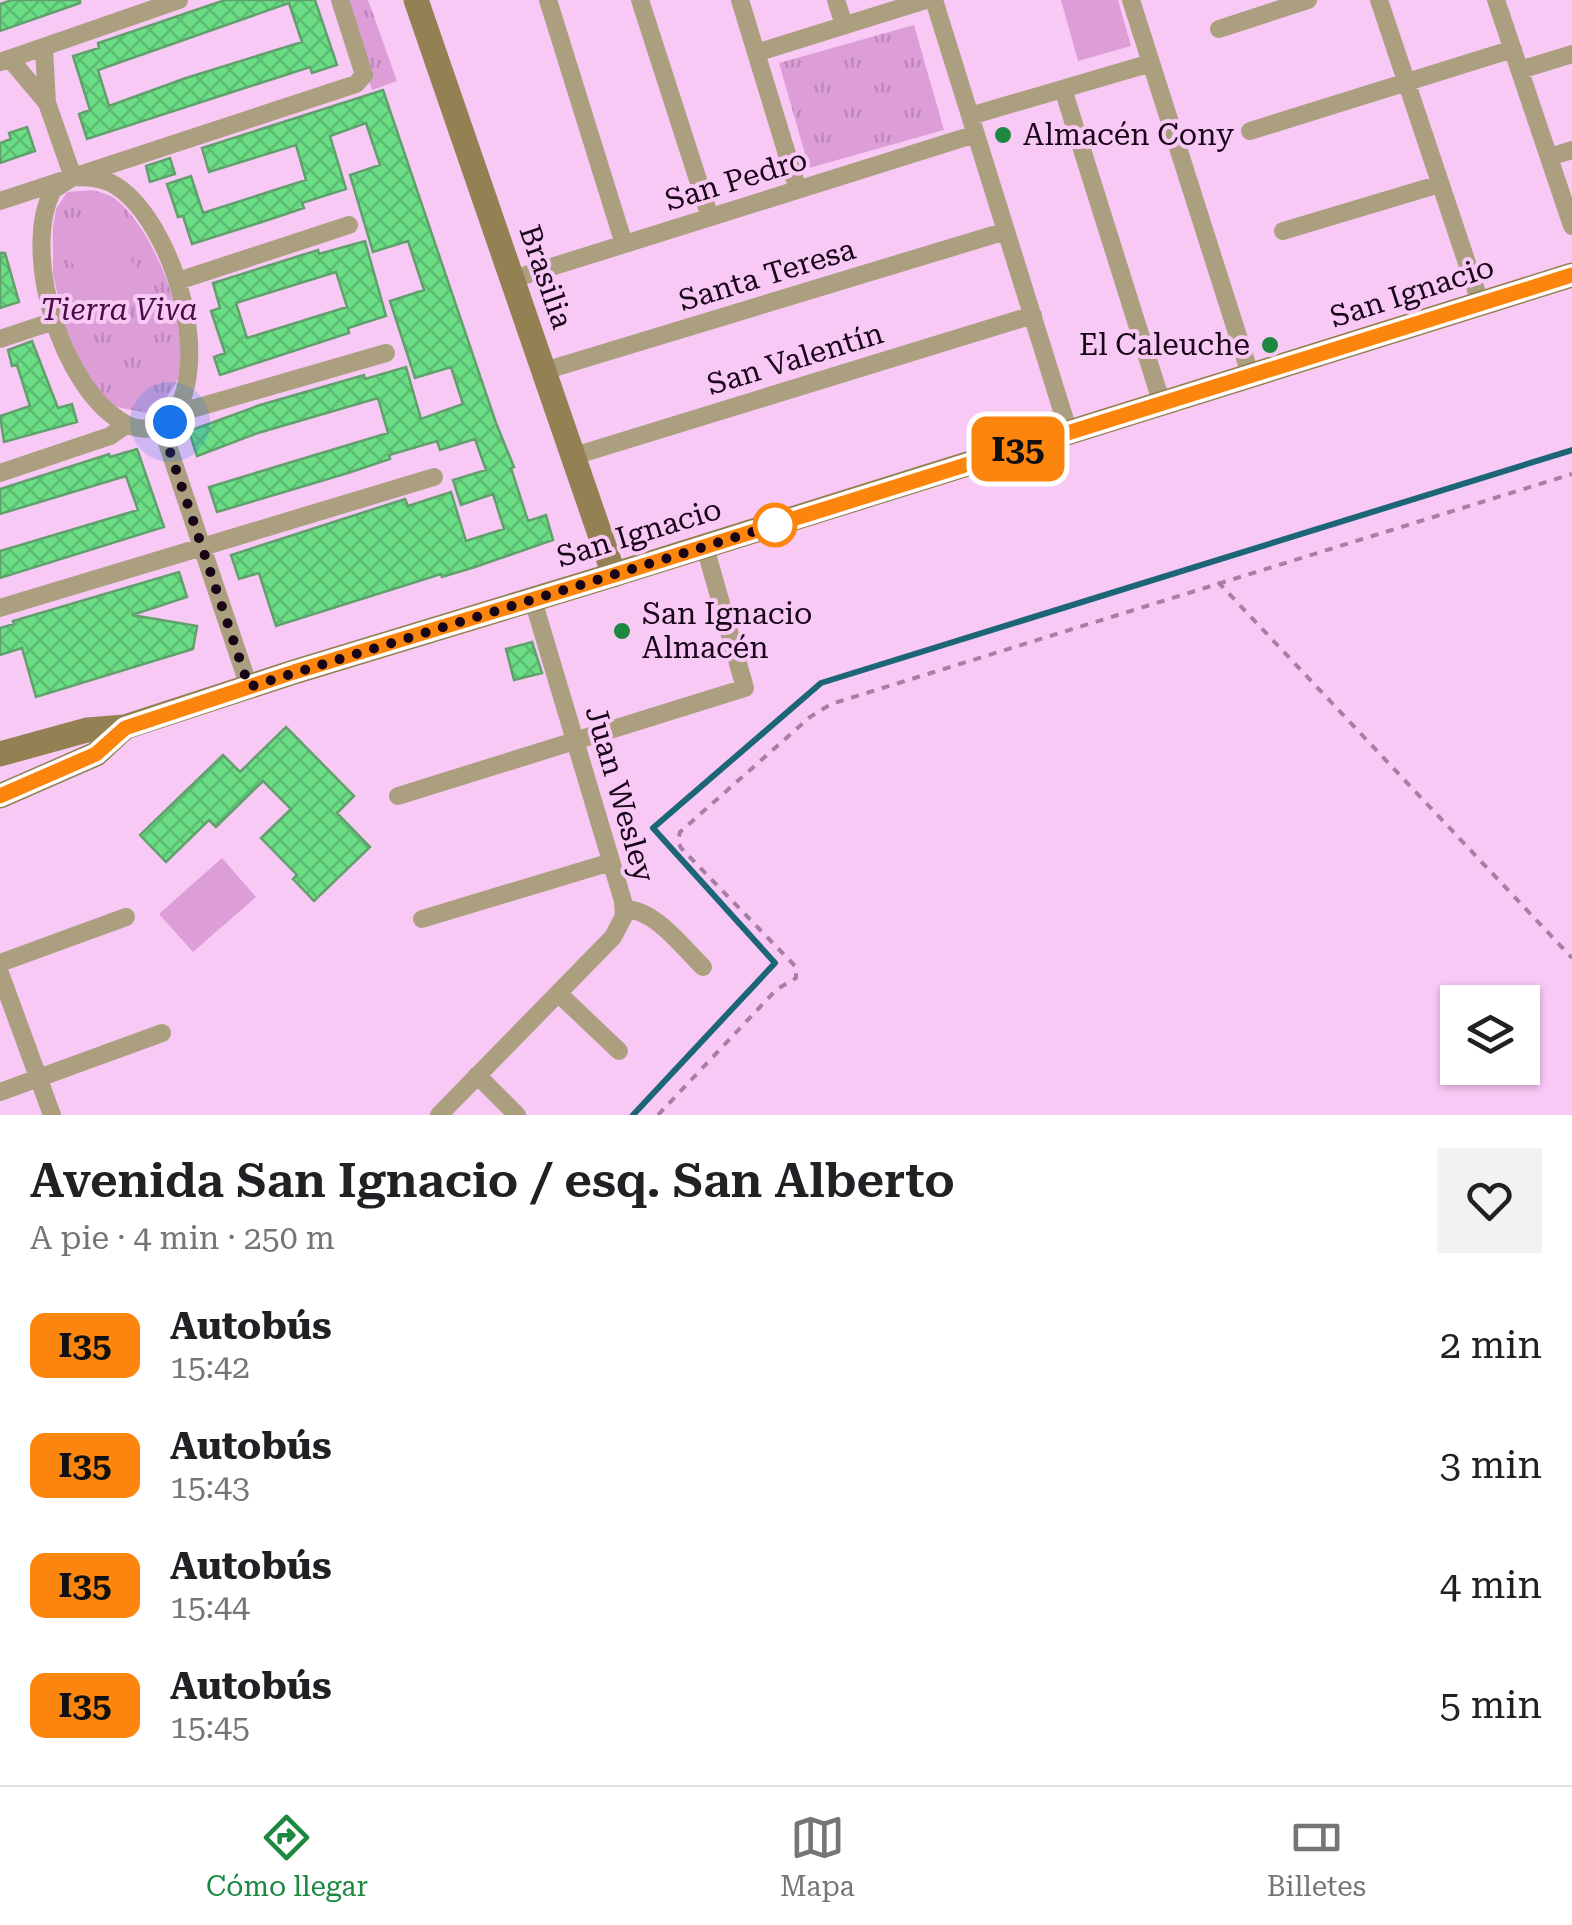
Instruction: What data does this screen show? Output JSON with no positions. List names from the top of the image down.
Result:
{
  "streets": {
    "main road": ["Brasilia", "San Ignacio"],
    "street": [
      "San Pedro",
      "Santa Teresa",
      "San Valentín",
      "Juan Wesley"
    ]
  },
  "crossings": [
    ["San Pedro", "Brasilia"],
    ["Santa Teresa", "Brasilia"],
    ["Brasilia", "San Ignacio"],
    ["Brasilia", "San Valentín"],
    ["San Ignacio", "Juan Wesley"]
  ],
  "parks": ["Tierra Viva"],
  "places": ["Almacén Cony", "El Caleuche", "San Ignacio Almacén"],
  "lines": ["bus line I35"],
  "page": {
    "on_map": "I35",
    "heading": ["Avenida San Ignacio / esq. San Alberto", "A pie · 4 min · 250 m"],
    "list": [
      {
        "mark": "I35",
        "name": "Autobús",
        "note": "15:42",
        "value": "2 min"
      },
      {
        "mark": "I35",
        "name": "Autobús",
        "note": "15:43",
        "value": "3 min"
      },
      {
        "mark": "I35",
        "name": "Autobús",
        "note": "15:44",
        "value": "4 min"
      },
      {
        "mark": "I35",
        "name": "Autobús",
        "note": "15:45",
        "value": "5 min"
      }
    ],
    "tabs": ["Cómo llegar", "Mapa", "Billetes"]
  }
}
